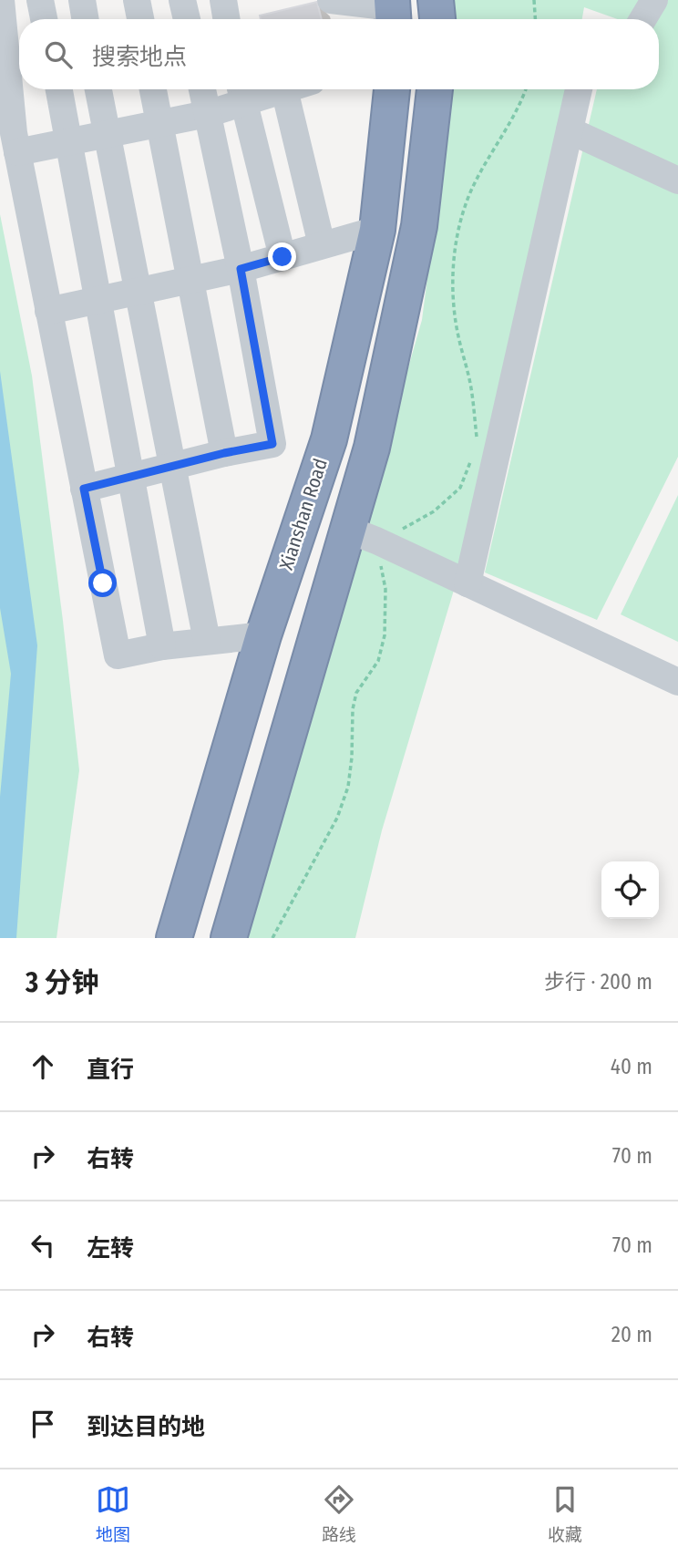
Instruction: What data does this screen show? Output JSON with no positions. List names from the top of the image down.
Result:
{
  "streets": {
    "highway": ["Xianshan Road"]
  },
  "page": {
    "search": "搜索地点",
    "heading": ["3 分钟", "步行 · 200 m"],
    "list": [
      ["直行", "40 m"],
      ["右转", "70 m"],
      ["左转", "70 m"],
      ["右转", "20 m"],
      "到达目的地"
    ],
    "nav": ["地图", "路线", "收藏"]
  }
}
